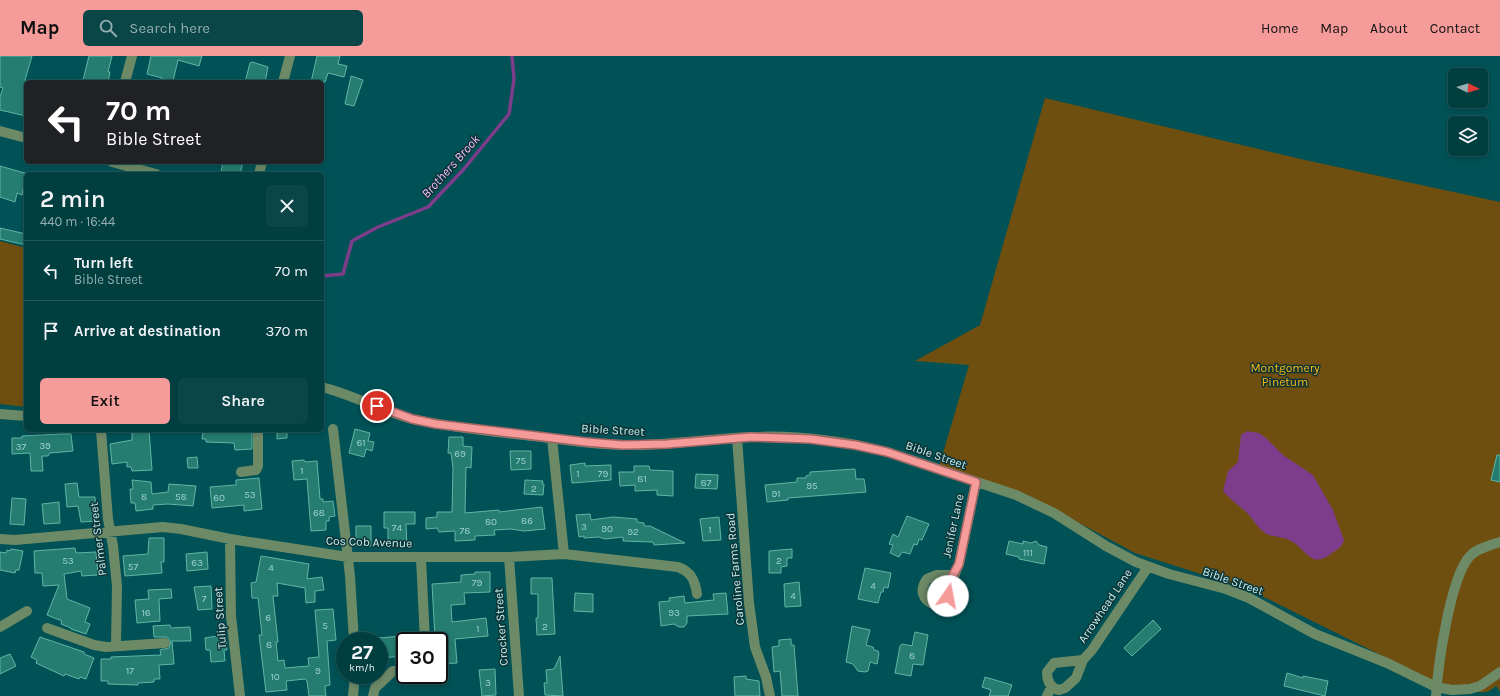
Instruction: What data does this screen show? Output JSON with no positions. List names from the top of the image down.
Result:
{
  "streets": {
    "street": [
      "Bible Street",
      "Jenifer Lane",
      "Palmer Street",
      "Cos Cob Avenue",
      "Caroline Farms Road",
      "Arrowhead Lane",
      "Tulip Street",
      "Crocker Street"
    ]
  },
  "crossings": [
    ["Bible Street", "Jenifer Lane"],
    ["Bible Street", "Caroline Farms Road"],
    ["Bible Street", "Arrowhead Lane"],
    ["Palmer Street", "Cos Cob Avenue"],
    ["Cos Cob Avenue", "Tulip Street"],
    ["Cos Cob Avenue", "Crocker Street"]
  ],
  "water": ["Brothers Brook"],
  "parks": ["Montgomery Pinetum"],
  "house_numbers": [
    "61",
    "39",
    "37",
    "69",
    "75",
    "1",
    "1",
    "79",
    "81",
    "87",
    "95",
    "2",
    "91",
    "53",
    "8",
    "58",
    "60",
    "68",
    "86",
    "80",
    "3",
    "74",
    "90",
    "1",
    "78",
    "92",
    "111",
    "53",
    "2",
    "63",
    "57",
    "4",
    "79",
    "4",
    "4",
    "7",
    "16",
    "93",
    "6",
    "5",
    "2",
    "1",
    "8",
    "8",
    "17",
    "9",
    "10",
    "3"
  ],
  "north": "right",
  "page": {
    "header": "Map",
    "search": "Search here",
    "nav": [
      "Home",
      "Map",
      "About",
      "Contact"
    ],
    "turn": ["70 m", "Bible Street"],
    "heading": ["2 min", "440 m · 16:44"],
    "list": [
      {
        "name": "Turn left",
        "note": "Bible Street",
        "value": "70 m"
      },
      {
        "name": "Arrive at destination",
        "value": "370 m"
      }
    ],
    "buttons": ["Exit", "Share"],
    "speed": "27 km/h",
    "limit": "30"
  }
}
